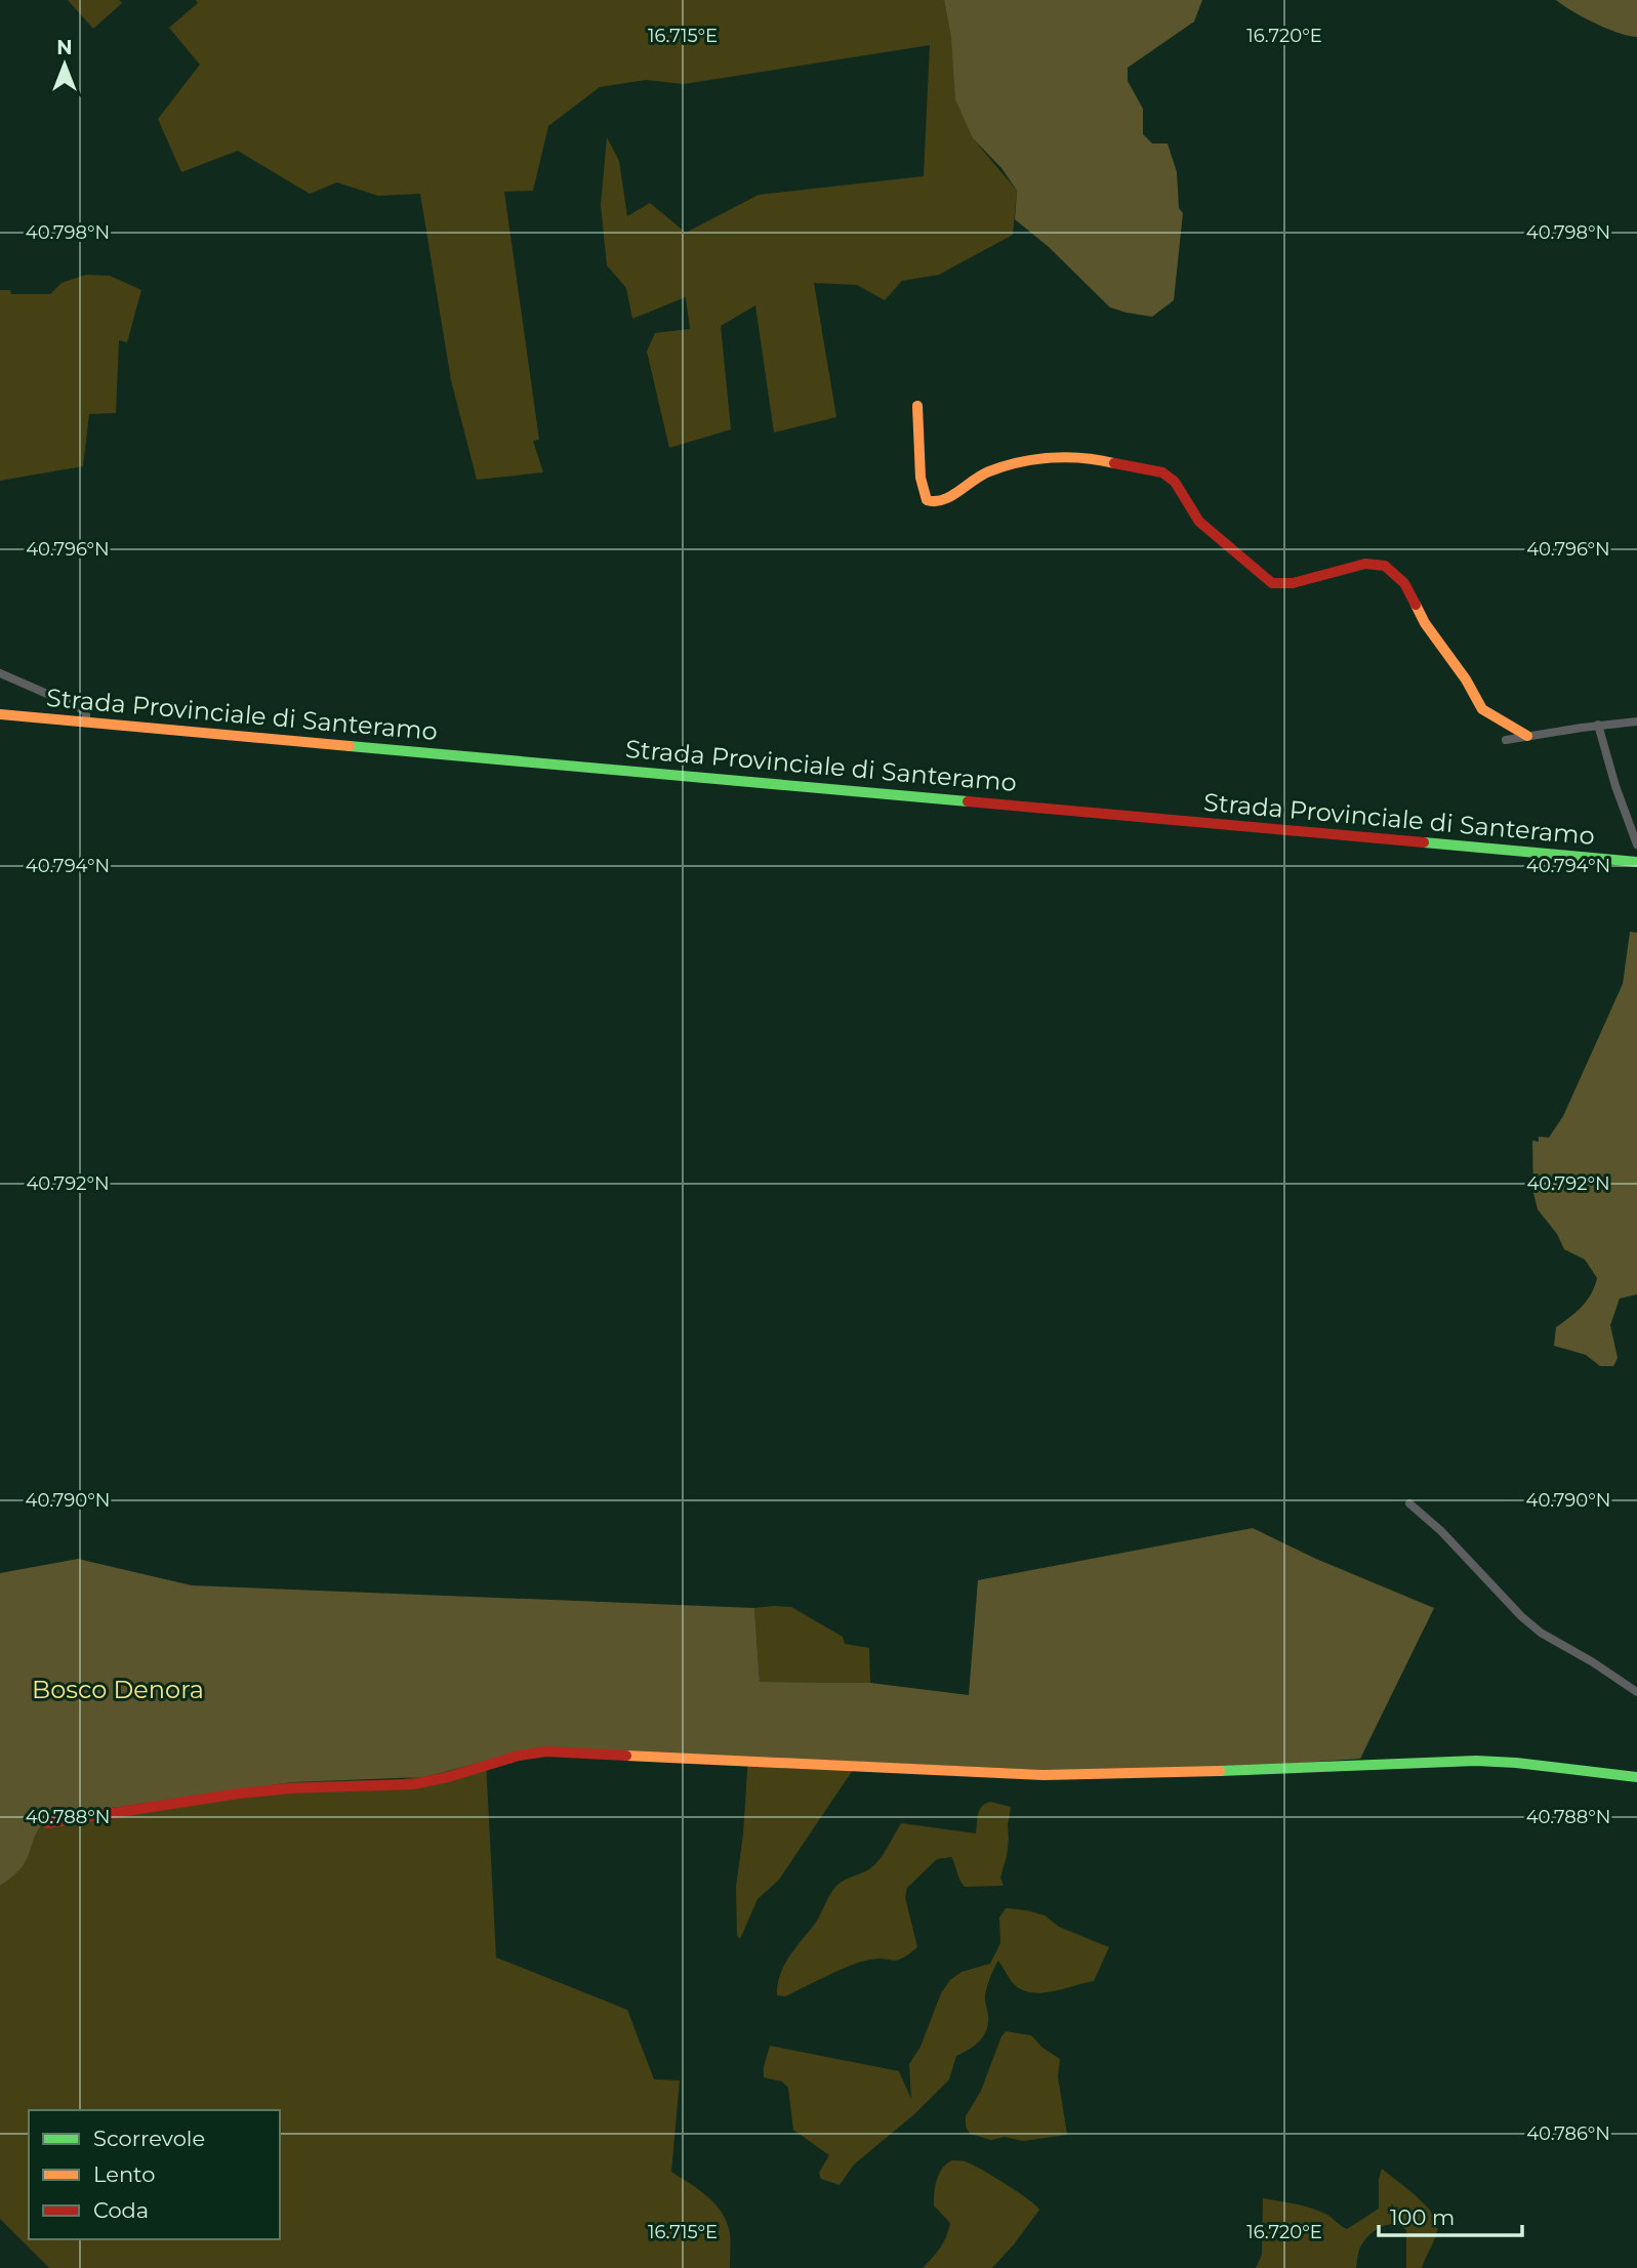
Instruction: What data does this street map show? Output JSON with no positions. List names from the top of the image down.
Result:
{
  "streets": {
    "street": ["Strada Provinciale di Santeramo"]
  },
  "parks": ["Bosco Denora"],
  "legend": ["Scorrevole", "Lento", "Coda"],
  "scale_bar": "100 m",
  "north": "top",
  "coordinates": [
    "16.715°E",
    "16.720°E",
    "40.798°N",
    "40.796°N",
    "40.794°N",
    "40.792°N",
    "40.790°N",
    "40.788°N",
    "40.786°N"
  ]
}
